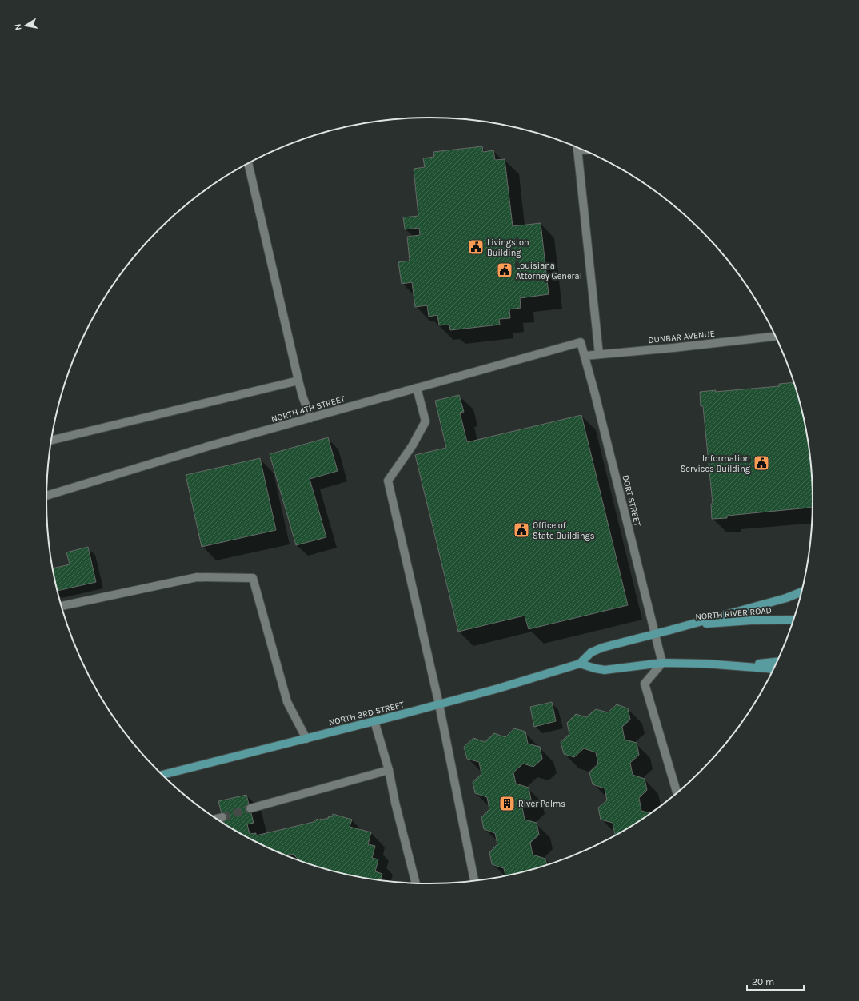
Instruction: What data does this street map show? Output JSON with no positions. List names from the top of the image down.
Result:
{
  "streets": {
    "main road": ["NORTH RIVER ROAD", "NORTH 3RD STREET"],
    "street": ["DUNBAR AVENUE", "NORTH 4TH STREET", "DORT STREET"]
  },
  "crossings": [
    ["DUNBAR AVENUE", "DORT STREET"],
    ["NORTH 4TH STREET", "DORT STREET"],
    ["DORT STREET", "NORTH 3RD STREET"],
    ["NORTH RIVER ROAD", "NORTH 3RD STREET"]
  ],
  "places": {
    "public building": [
      "Livingston Building",
      "Louisiana Attorney General",
      "Information Services Building",
      "Office of State Buildings"
    ],
    "building": ["River Palms"]
  },
  "scale_bar": "20 m",
  "north": "left"
}
